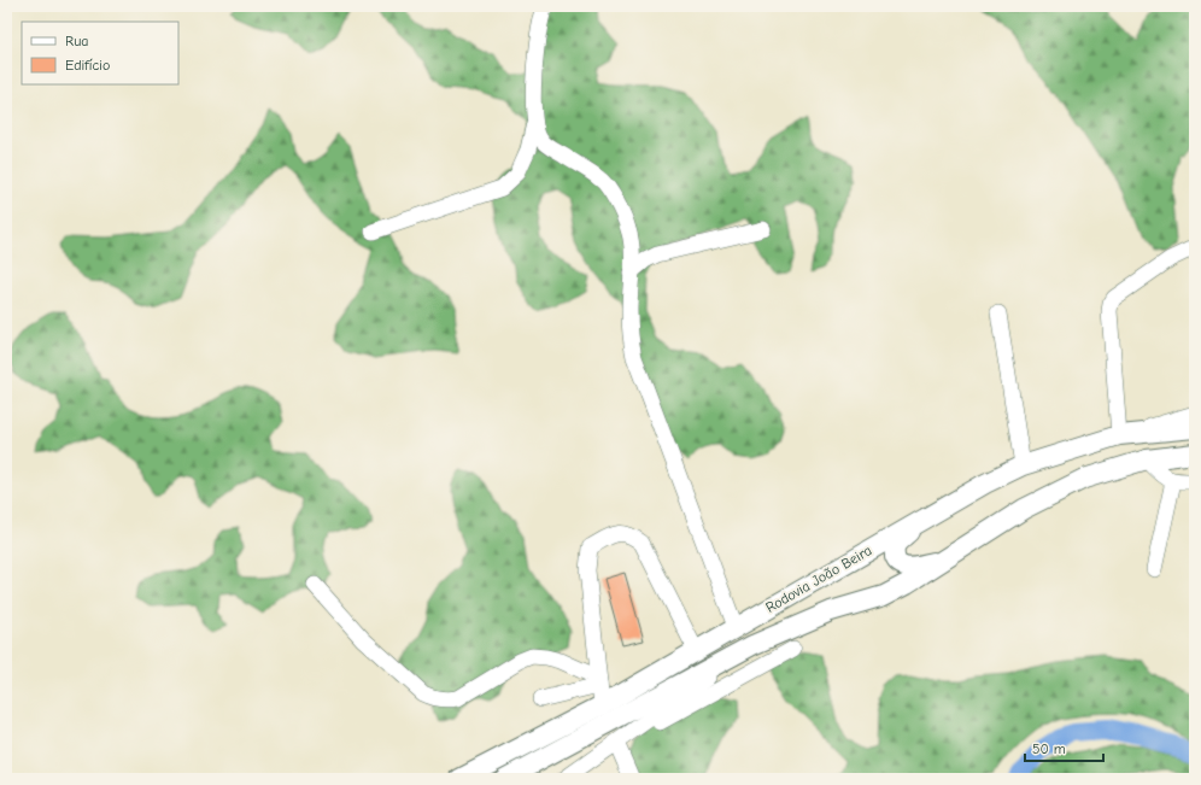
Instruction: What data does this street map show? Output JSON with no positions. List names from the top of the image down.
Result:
{
  "streets": {
    "main road": ["Rodovia João Beira"]
  },
  "legend": ["Rua", "Edifício"],
  "scale_bar": "50 m"
}
